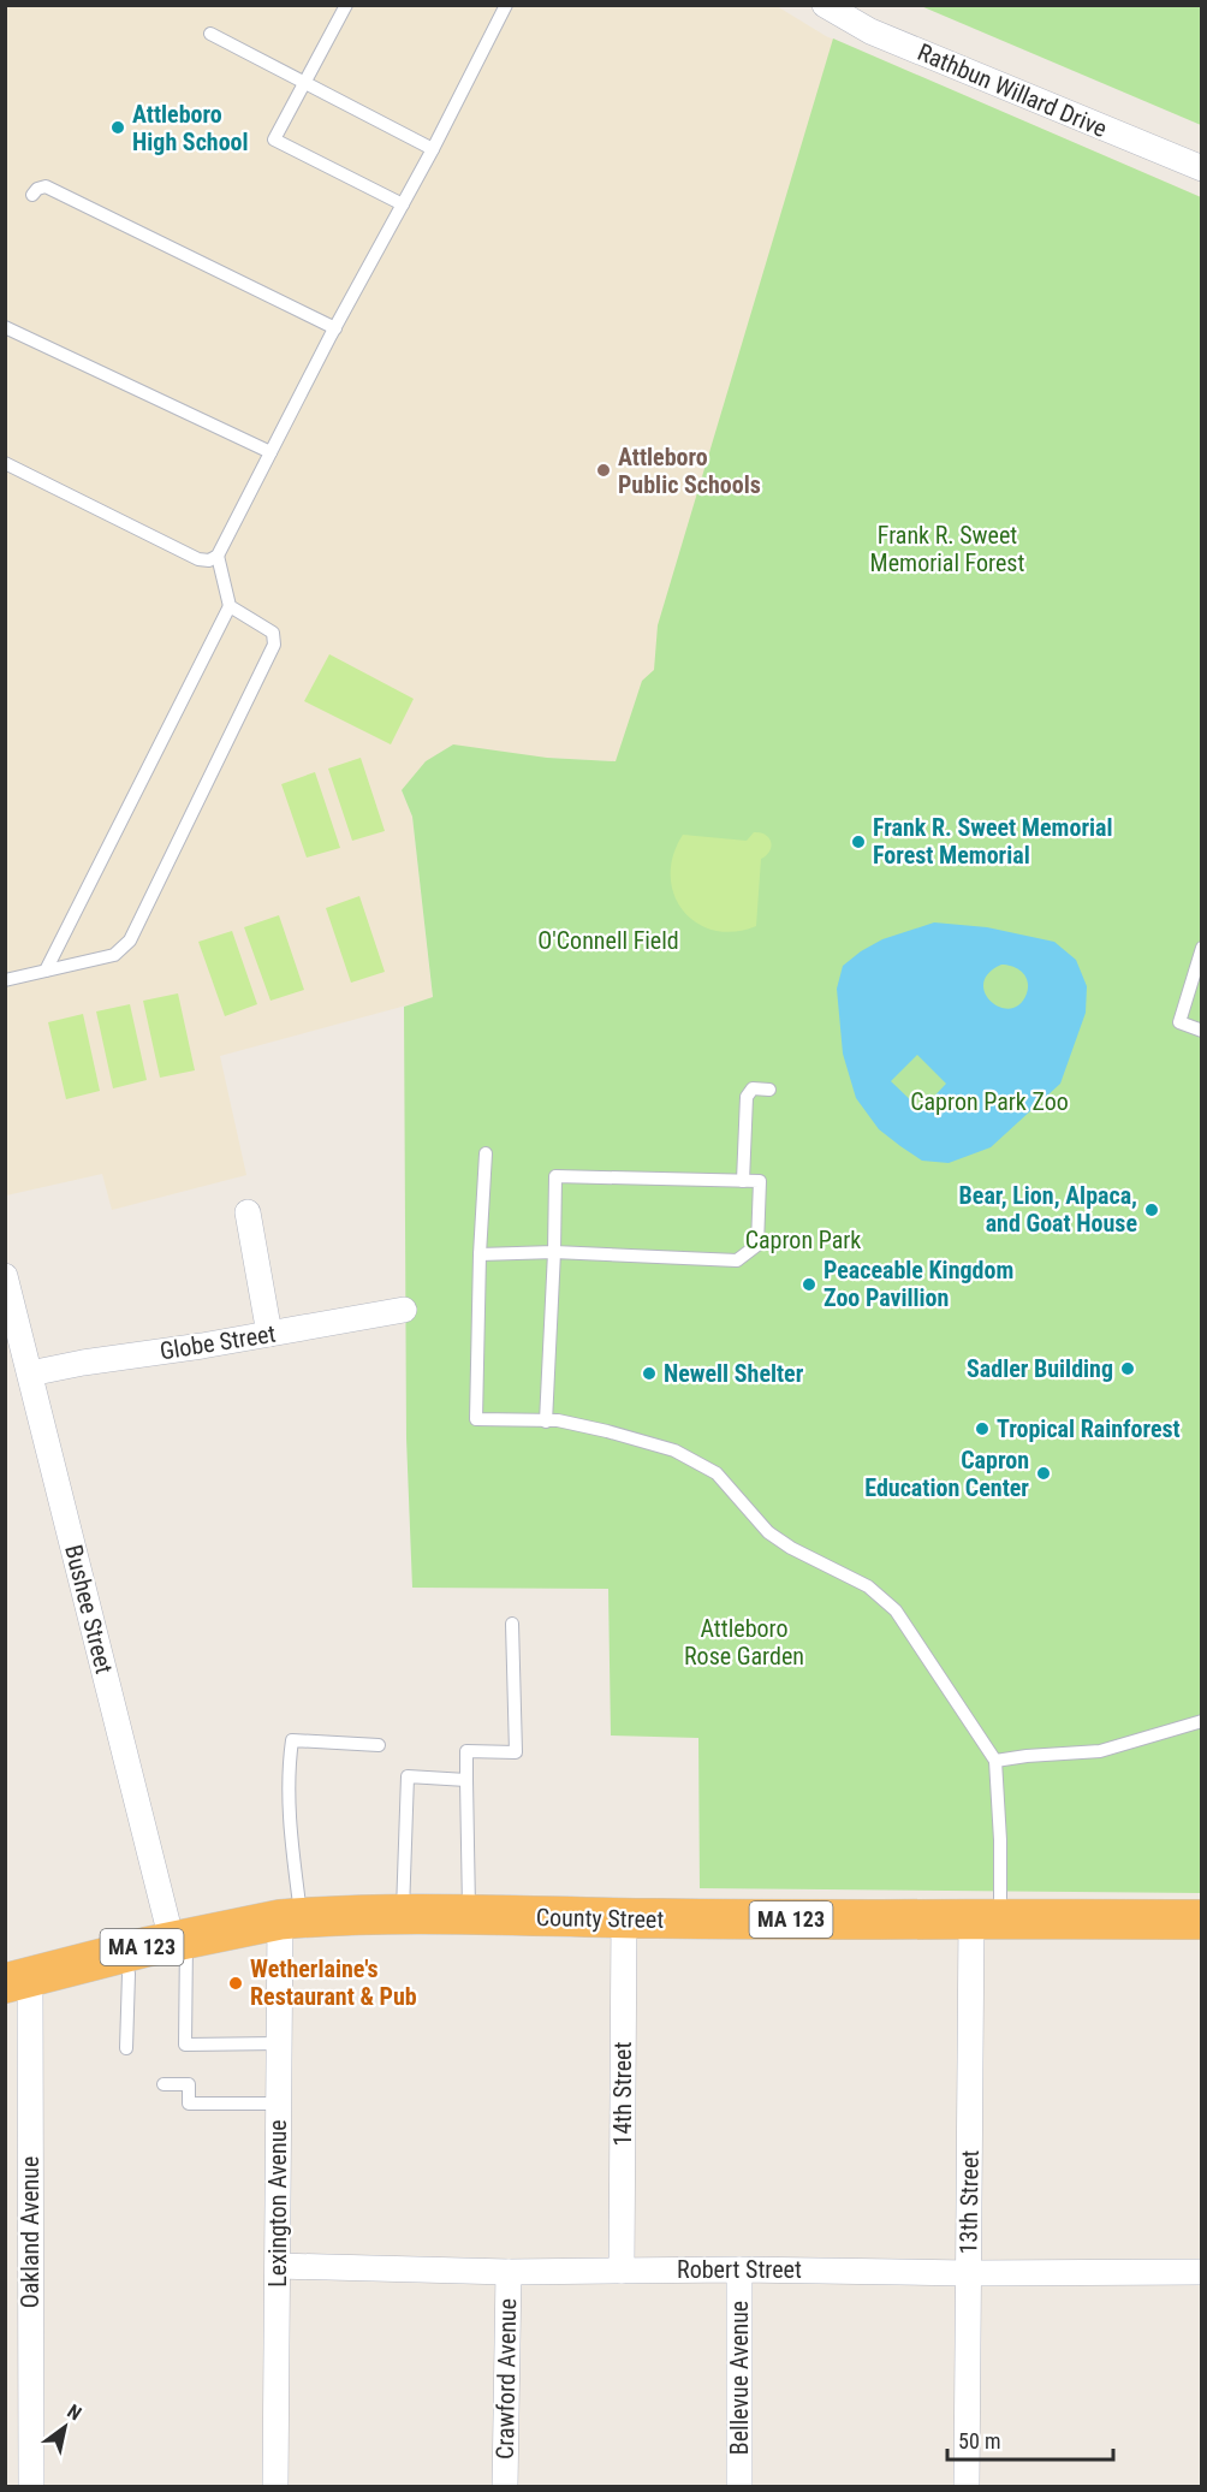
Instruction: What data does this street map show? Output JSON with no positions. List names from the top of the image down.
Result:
{
  "streets": {
    "highway": ["County Street", "MA 123"],
    "street": [
      "Rathbun Willard Drive",
      "Globe Street",
      "Bushee Street",
      "14th Street",
      "13th Street",
      "Lexington Avenue",
      "Oakland Avenue",
      "Robert Street",
      "Bellevue Avenue",
      "Crawford Avenue"
    ]
  },
  "crossings": [
    ["Globe Street", "Bushee Street"],
    ["Bushee Street", "County Street"],
    ["County Street", "14th Street"],
    ["County Street", "13th Street"],
    ["County Street", "Lexington Avenue"],
    ["County Street", "Oakland Avenue"],
    ["14th Street", "Robert Street"],
    ["13th Street", "Robert Street"],
    ["Lexington Avenue", "Robert Street"],
    ["Robert Street", "Bellevue Avenue"],
    ["Robert Street", "Crawford Avenue"]
  ],
  "parks": [
    "Frank R. Sweet Memorial Forest",
    "O'Connell Field",
    "Capron Park Zoo",
    "Capron Park",
    "Attleboro Rose Garden"
  ],
  "places": [
    "Attleboro High School",
    "Attleboro Public Schools",
    "Frank R. Sweet Memorial Forest Memorial",
    "Bear, Lion, Alpaca, and Goat House",
    "Peaceable Kingdom Zoo Pavillion",
    "Sadler Building",
    "Newell Shelter",
    "Tropical Rainforest",
    "Capron Education Center",
    "Wetherlaine's Restaurant & Pub"
  ],
  "scale_bar": "50 m",
  "north": "top right"
}
